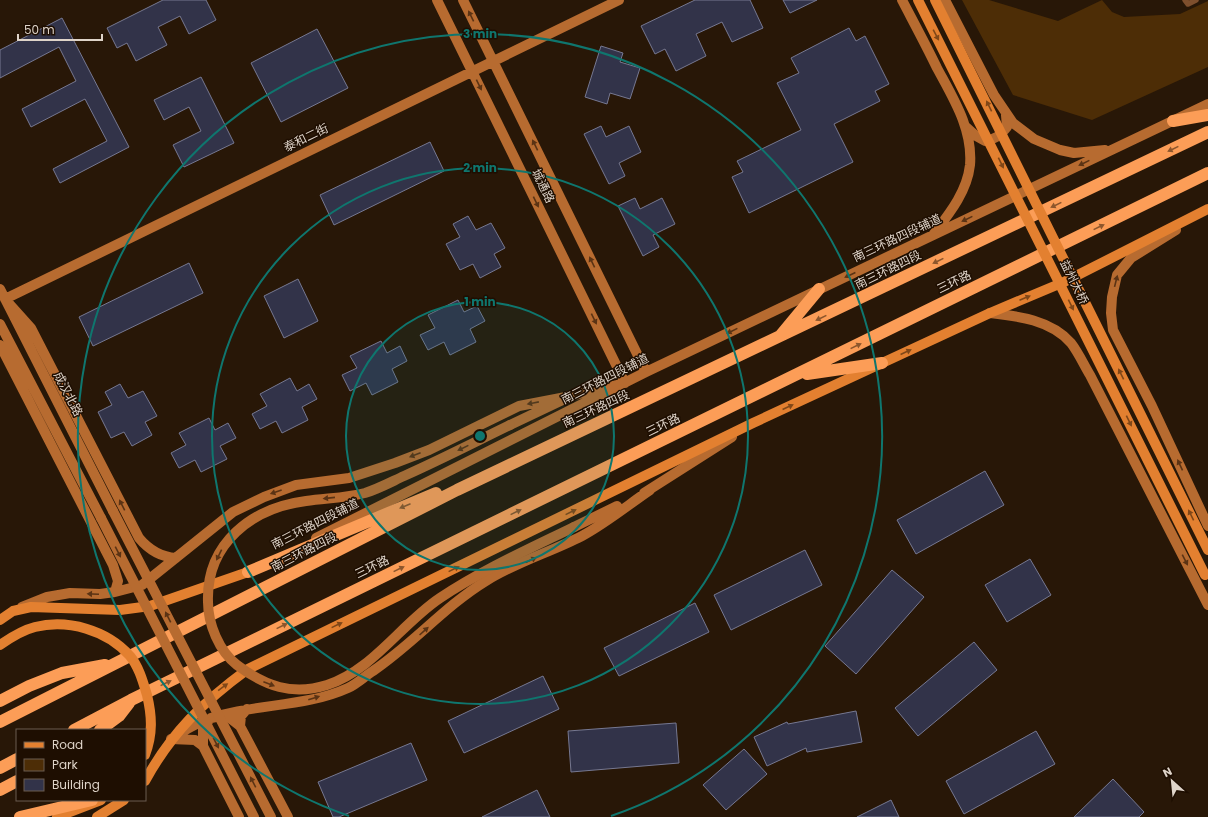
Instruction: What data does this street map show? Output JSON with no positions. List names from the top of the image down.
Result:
{
  "streets": {
    "highway": ["南三环路四段", "三环路"],
    "main road": [
      "泰和二街",
      "城通路",
      "南三环路四段辅道",
      "益州大桥",
      "成汉北路"
    ]
  },
  "crossings": [
    ["泰和二街", "城通路"],
    ["泰和二街", "成汉北路"],
    ["城通路", "南三环路四段辅道"]
  ],
  "one_way": ["南三环路四段辅道"],
  "legend": ["Road", "Park", "Building"],
  "scale_bar": "50 m",
  "north": "top left",
  "rings": ["3 min", "2 min", "1 min"]
}
